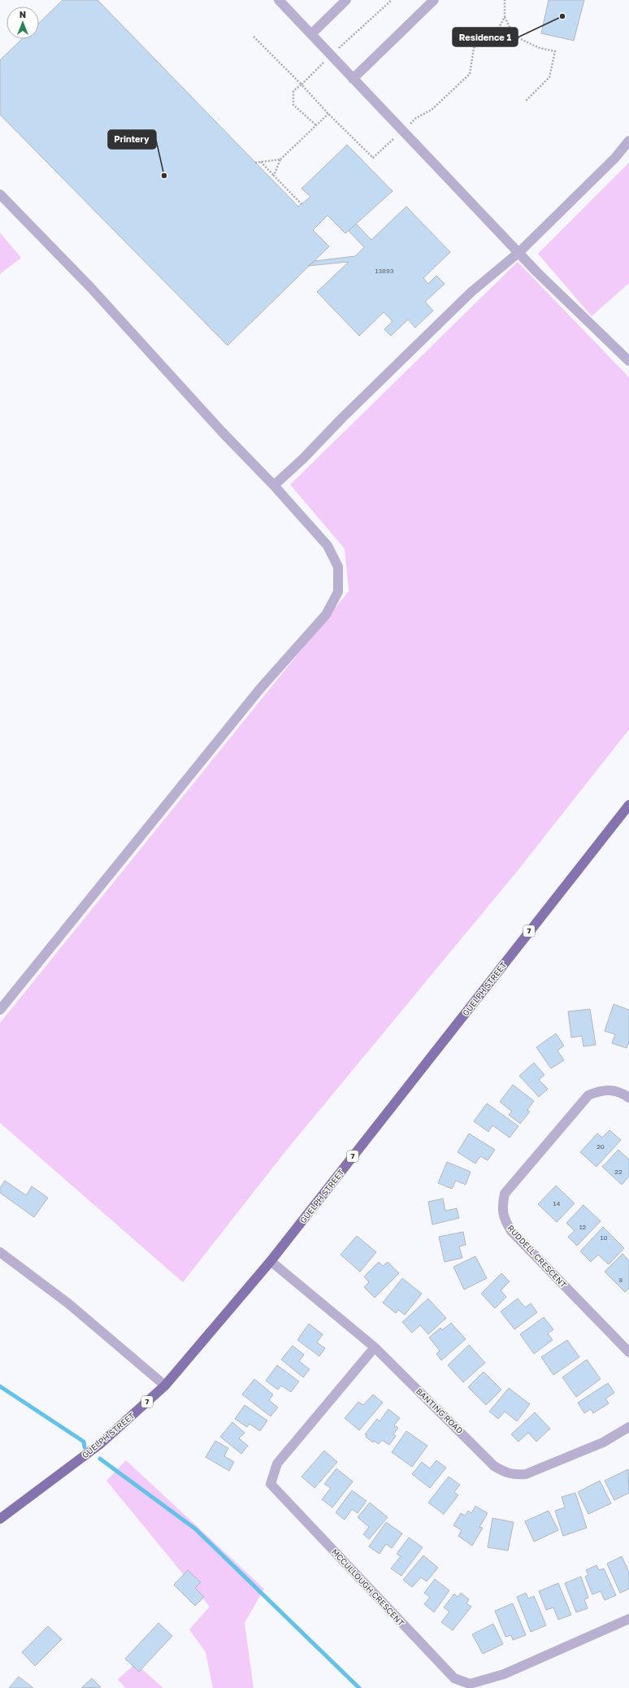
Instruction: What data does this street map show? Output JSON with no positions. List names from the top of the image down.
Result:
{
  "streets": {
    "main road": ["7", "GUELPH STREET"],
    "street": ["RUDDELL CRESCENT", "BANTING ROAD", "MCCULLOUGH CRESCENT"]
  },
  "crossings": [
    ["GUELPH STREET", "BANTING ROAD"],
    ["BANTING ROAD", "MCCULLOUGH CRESCENT"]
  ],
  "places": ["Residence 1", "Printery"],
  "house_numbers": [
    "13893",
    "20",
    "22",
    "14",
    "12",
    "10",
    "8"
  ],
  "north": "top"
}
